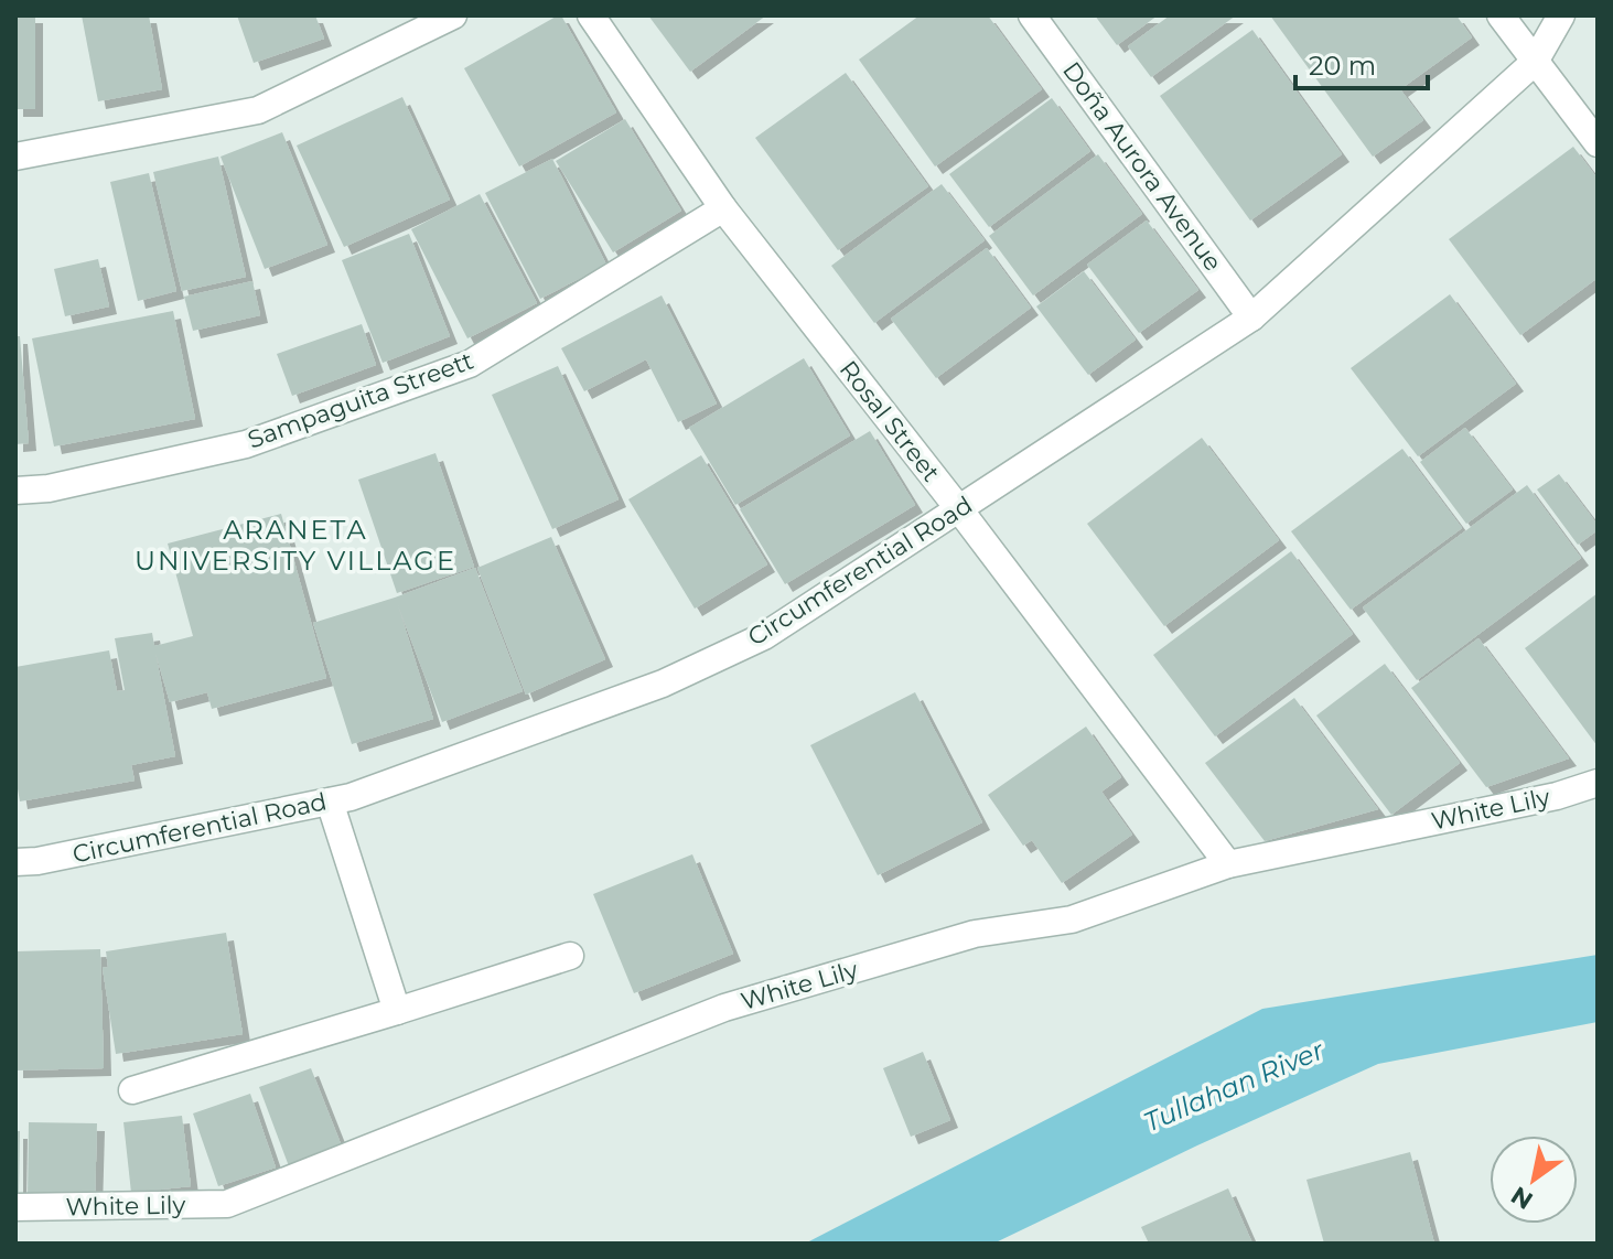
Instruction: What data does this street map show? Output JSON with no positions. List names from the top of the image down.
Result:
{
  "streets": {
    "street": [
      "Doña Aurora Avenue",
      "Sampaguita Streett",
      "Rosal Street",
      "Circumferential Road",
      "White Lily"
    ]
  },
  "crossings": [
    ["Doña Aurora Avenue", "Circumferential Road"],
    ["Sampaguita Streett", "Rosal Street"],
    ["Rosal Street", "Circumferential Road"],
    ["Rosal Street", "White Lily"]
  ],
  "districts": ["ARANETA UNIVERSITY VILLAGE"],
  "water": ["Tullahan River"],
  "scale_bar": "20 m",
  "north": "bottom left"
}
